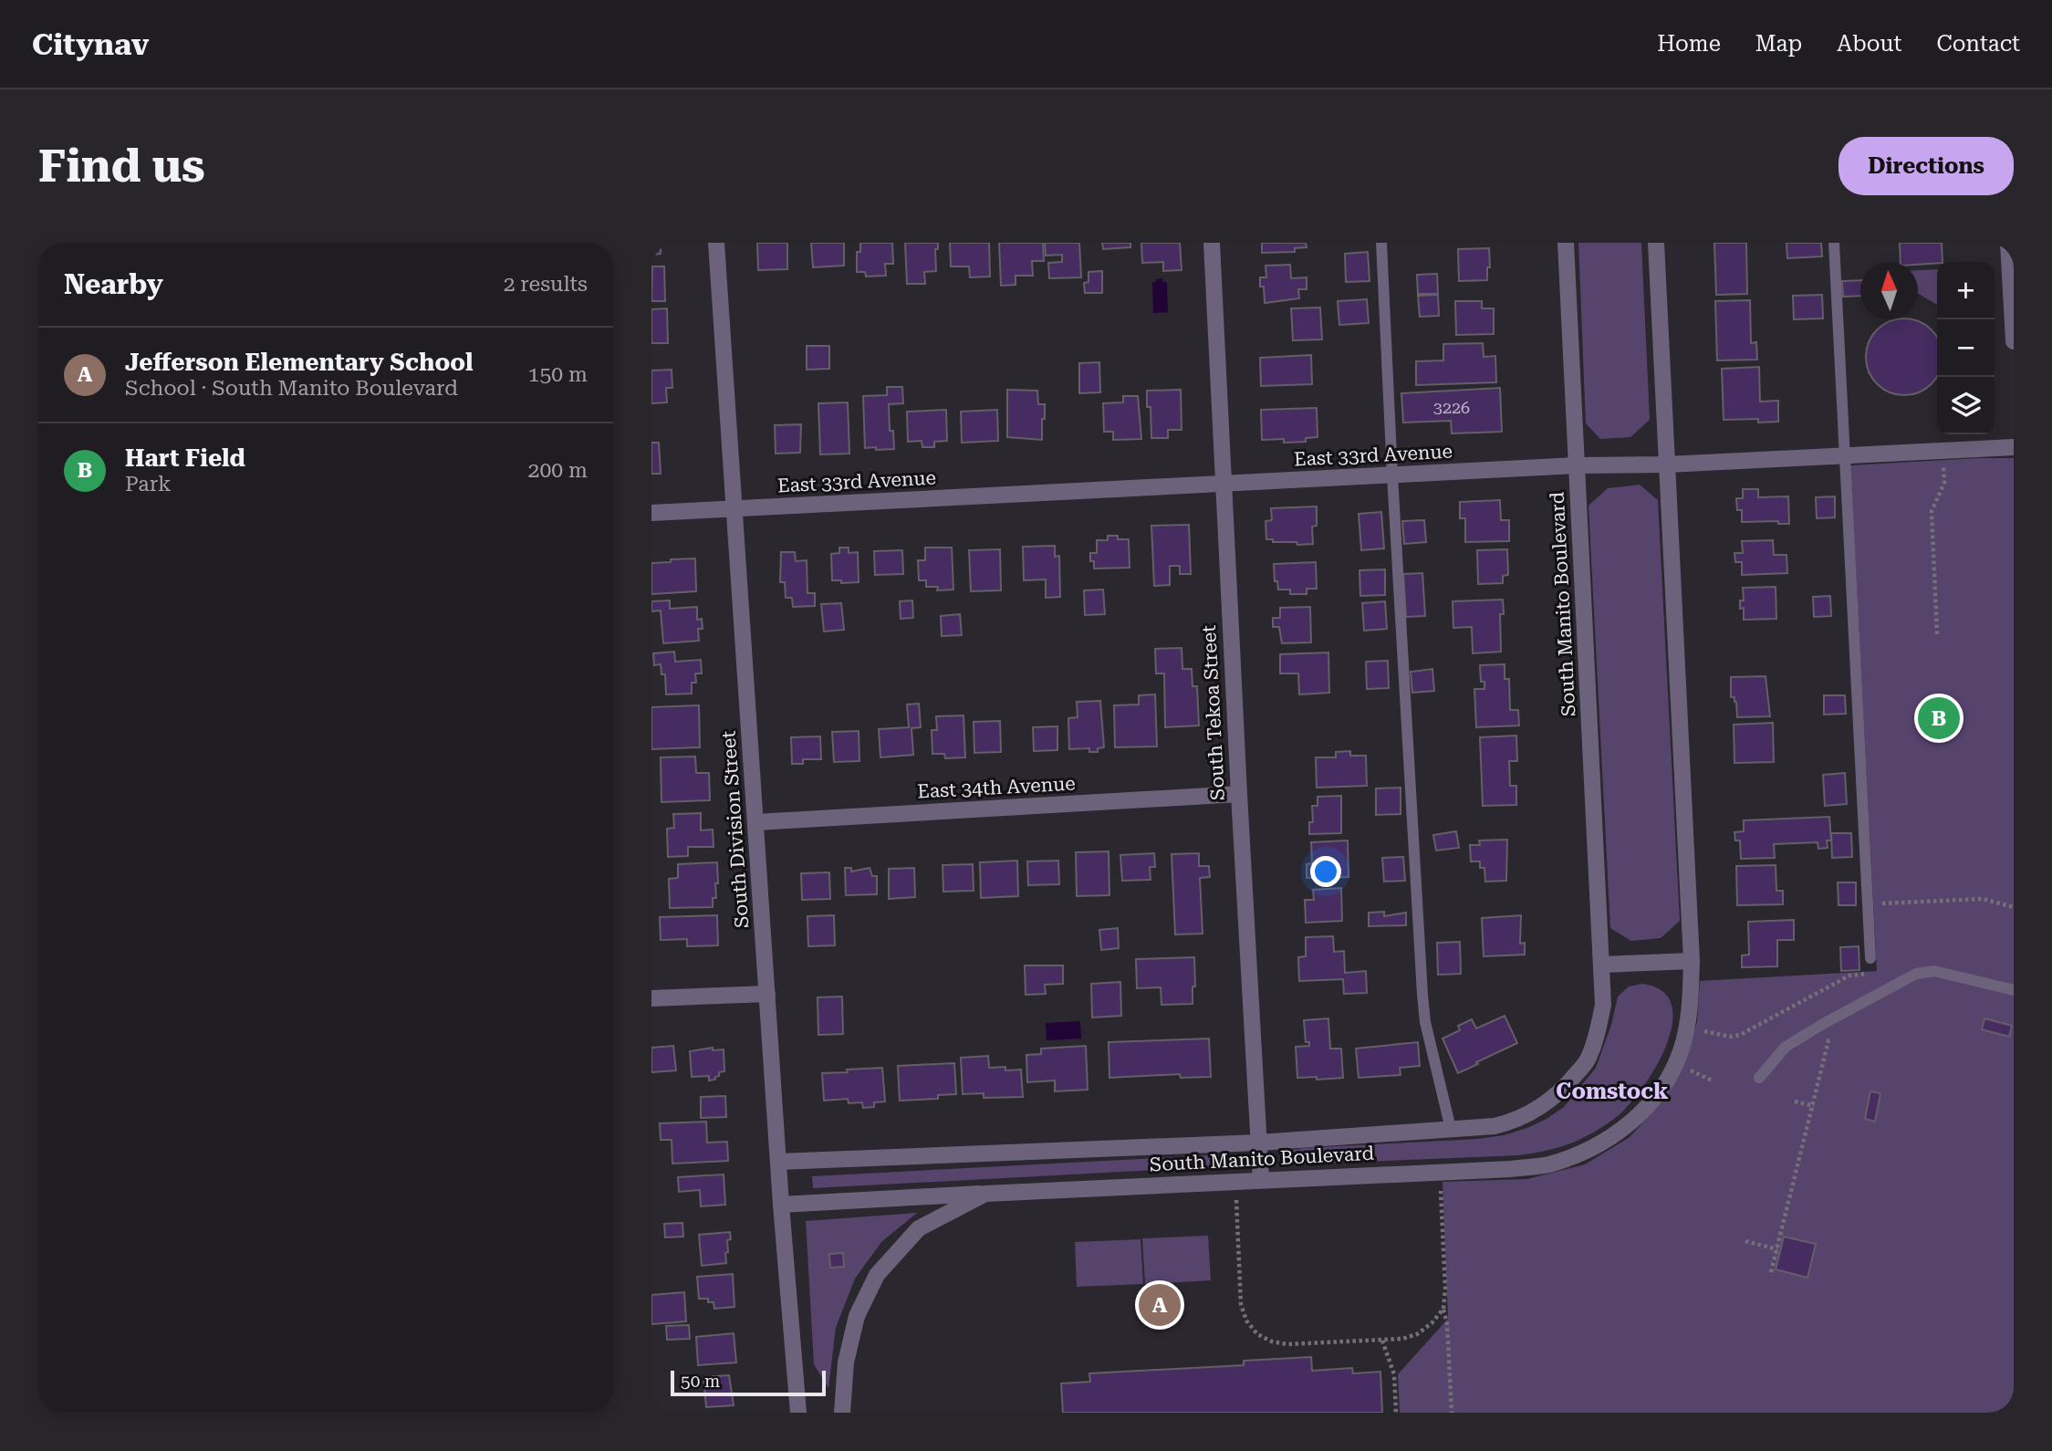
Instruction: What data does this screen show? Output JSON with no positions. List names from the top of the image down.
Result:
{
  "streets": {
    "street": [
      "East 33rd Avenue",
      "South Manito Boulevard",
      "South Tekoa Street",
      "East 34th Avenue",
      "South Division Street"
    ]
  },
  "crossings": [
    ["East 33rd Avenue", "South Manito Boulevard"],
    ["East 33rd Avenue", "South Tekoa Street"],
    ["East 33rd Avenue", "South Division Street"],
    ["South Manito Boulevard", "South Tekoa Street"],
    ["South Manito Boulevard", "South Division Street"],
    ["South Tekoa Street", "East 34th Avenue"],
    ["East 34th Avenue", "South Division Street"]
  ],
  "districts": ["Comstock"],
  "house_numbers": ["3226"],
  "scale_bar": "50 m",
  "north": "top",
  "page": {
    "header": "Citynav",
    "nav": [
      "Home",
      "Map",
      "About",
      "Contact"
    ],
    "buttons": "Directions",
    "title": "Find us",
    "heading": ["Nearby", "2 results"],
    "map_buttons": ["+", "−"],
    "list": [
      {
        "mark": "A",
        "name": "Jefferson Elementary School",
        "note": "School · South Manito Boulevard",
        "value": "150 m"
      },
      {
        "mark": "B",
        "name": "Hart Field",
        "note": "Park",
        "value": "200 m"
      }
    ],
    "pins": ["B", "A"],
    "scale": "50 m"
  }
}
